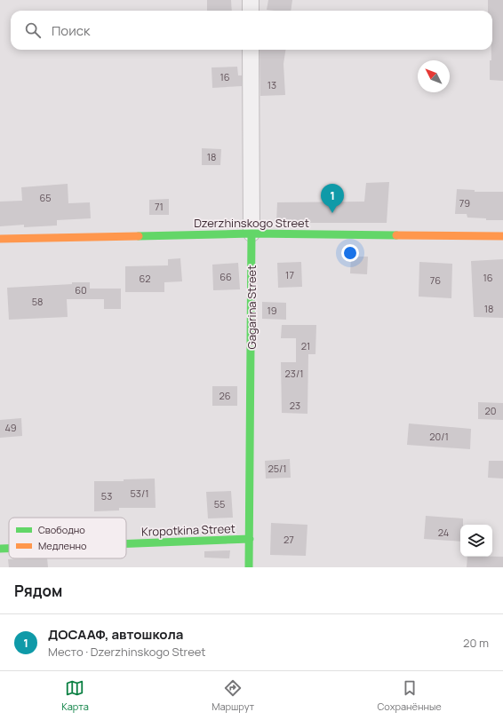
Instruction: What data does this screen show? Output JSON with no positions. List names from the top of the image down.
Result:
{
  "streets": {
    "street": ["Dzerzhinskogo Street", "Gagarina Street", "Kropotkina Street"]
  },
  "crossings": [
    ["Dzerzhinskogo Street", "Gagarina Street"],
    ["Gagarina Street", "Kropotkina Street"]
  ],
  "house_numbers": [
    "16",
    "13",
    "18",
    "65",
    "79",
    "71",
    "17",
    "66",
    "16",
    "62",
    "76",
    "60",
    "58",
    "18",
    "19",
    "21",
    "23/1",
    "26",
    "23",
    "20",
    "49",
    "20/1",
    "25/1",
    "53/1",
    "53",
    "55",
    "24",
    "27"
  ],
  "legend": ["Свободно", "Медленно"],
  "north": "top left",
  "page": {
    "search": "Поиск",
    "pins": "1",
    "heading": "Рядом",
    "list": [
      {
        "mark": "1",
        "name": "ДОСААФ, автошкола",
        "note": "Место · Dzerzhinskogo Street",
        "value": "20 m"
      }
    ],
    "nav": ["Карта", "Маршрут", "Сохранённые"]
  }
}
